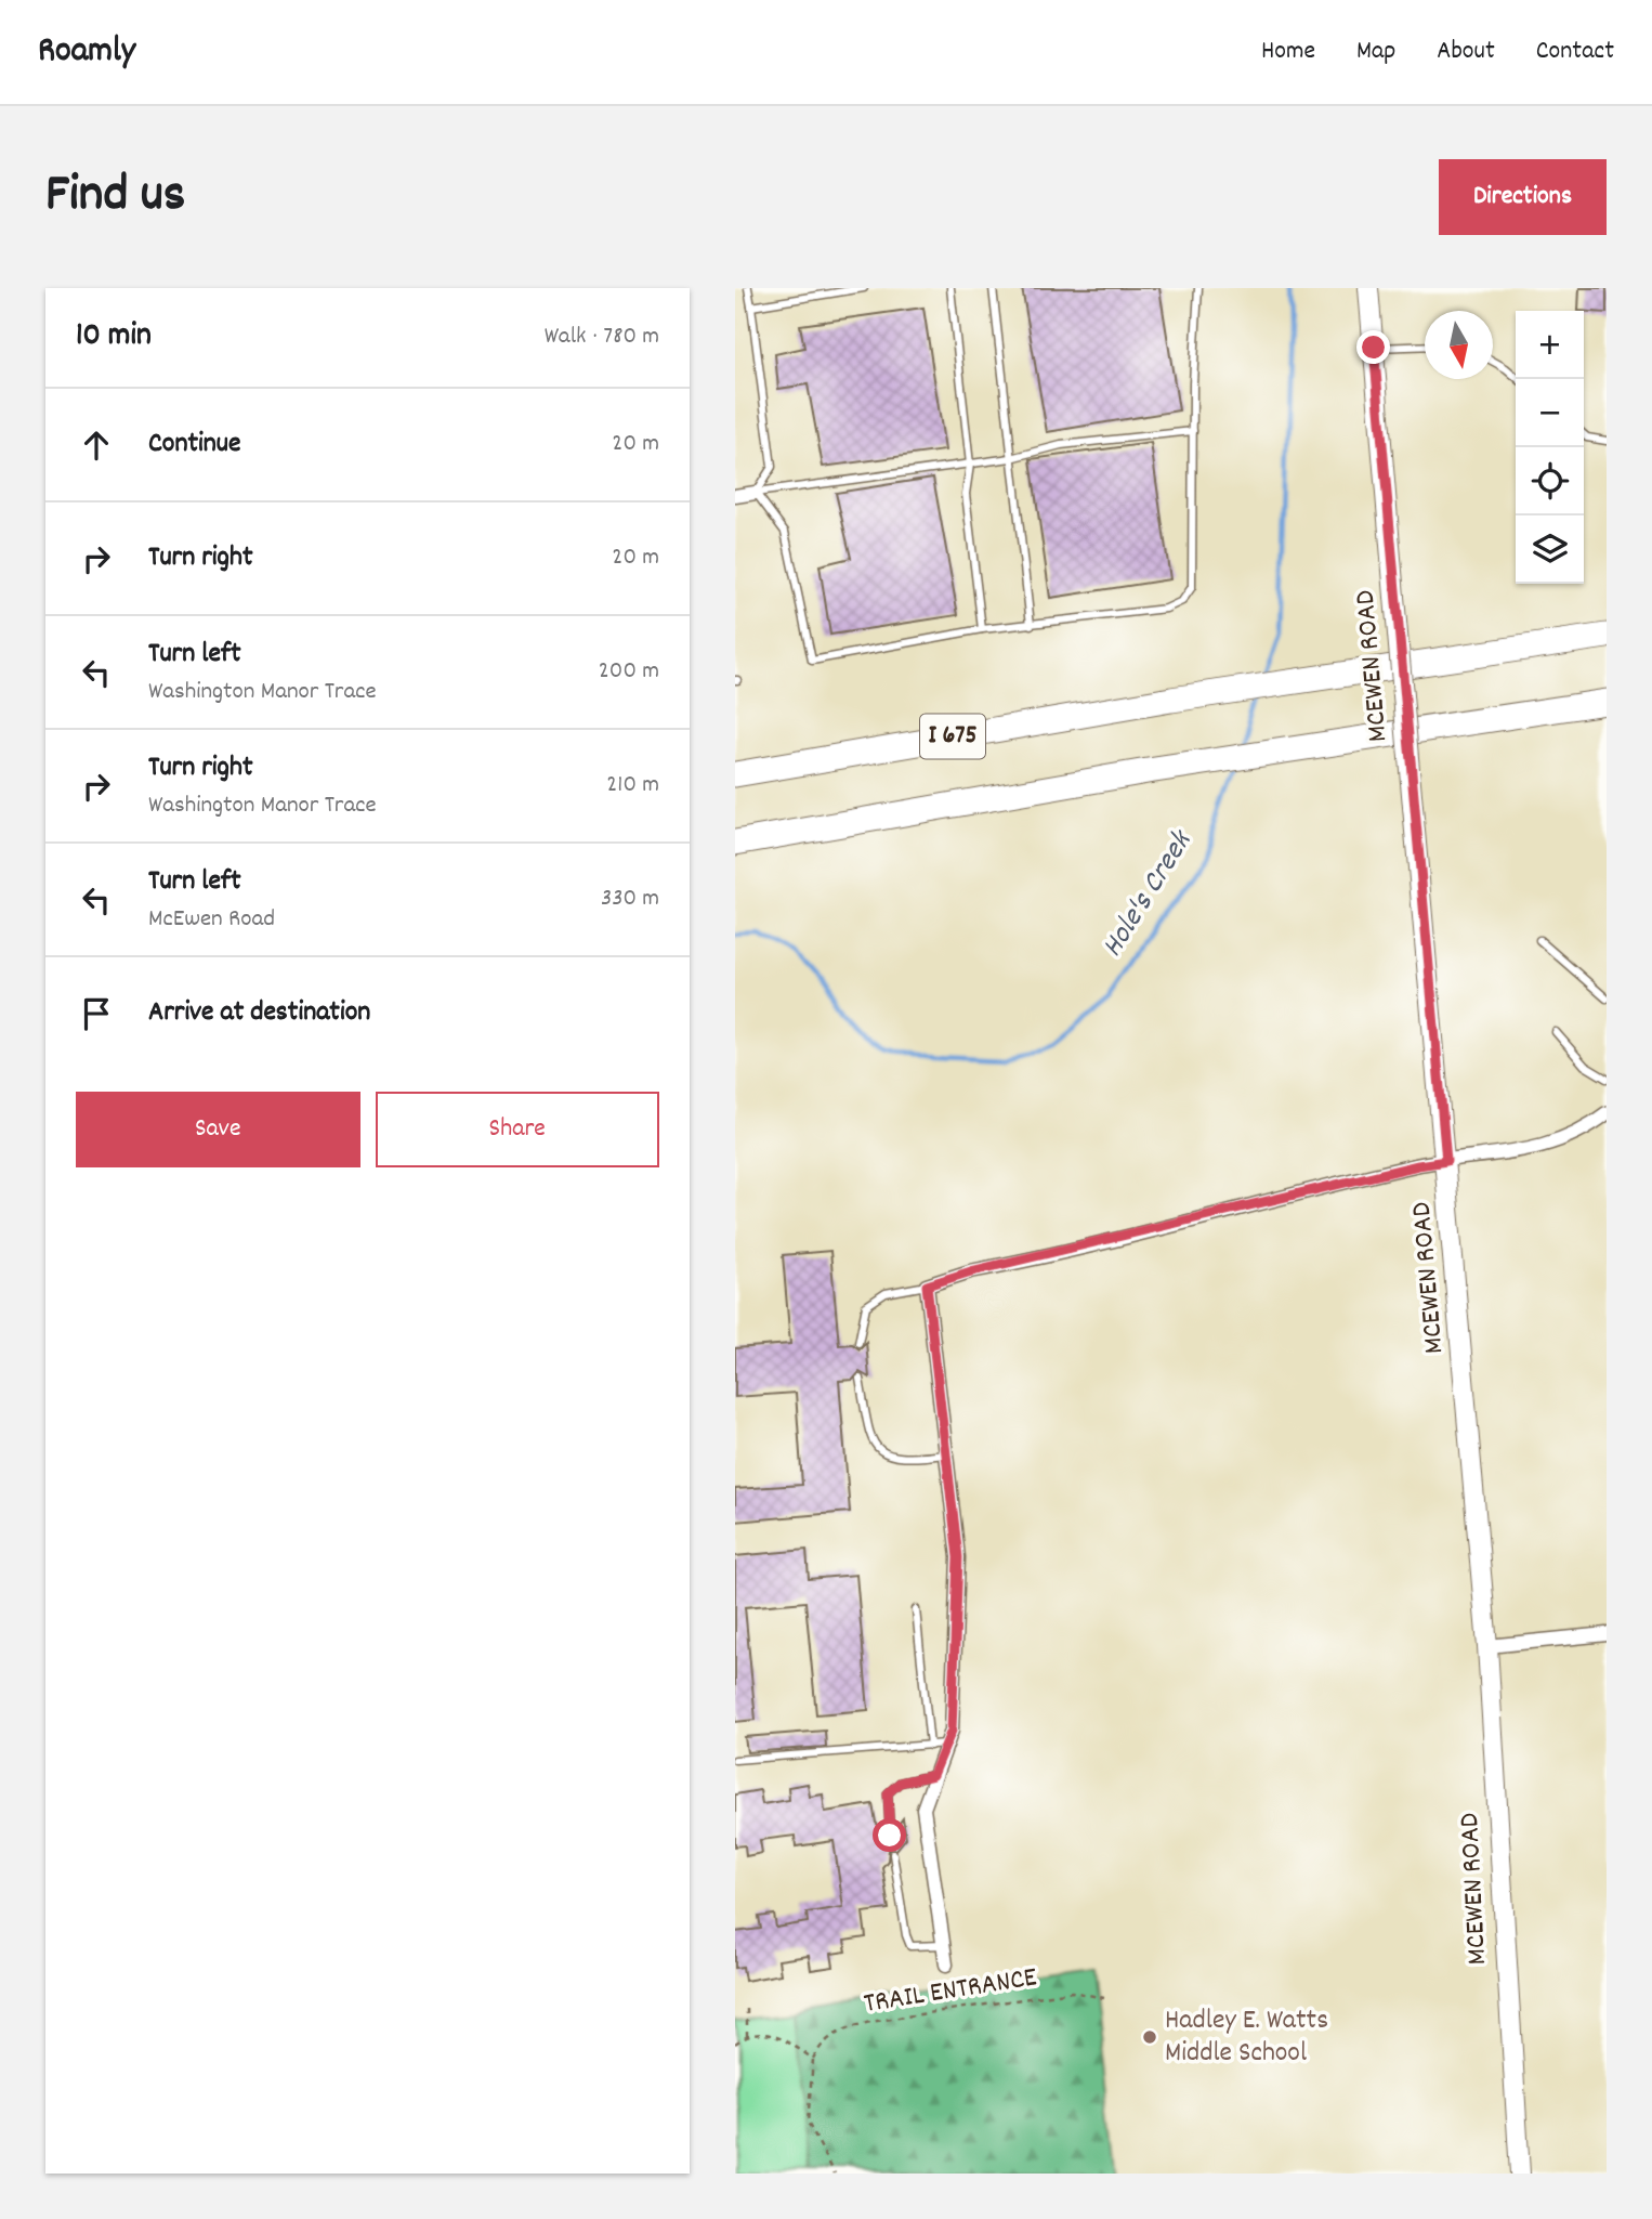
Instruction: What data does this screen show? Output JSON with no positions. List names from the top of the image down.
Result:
{
  "streets": {
    "highway": ["I 675"],
    "street": ["MCEWEN ROAD"],
    "path": ["TRAIL ENTRANCE"]
  },
  "water": ["Hole's Creek"],
  "places": ["Hadley E. Watts Middle School"],
  "north": "bottom",
  "page": {
    "header": "Roamly",
    "nav": [
      "Home",
      "Map",
      "About",
      "Contact"
    ],
    "title": "Find us",
    "buttons": [
      "Directions",
      ["Save", "Share"]
    ],
    "heading": ["10 min", "Walk · 780 m"],
    "map_buttons": ["+", "−"],
    "list": [
      ["Continue", "20 m"],
      ["Turn right", "20 m"],
      ["Turn left", "Washington Manor Trace", "200 m"],
      ["Turn right", "Washington Manor Trace", "210 m"],
      ["Turn left", "McEwen Road", "330 m"],
      "Arrive at destination"
    ]
  }
}
